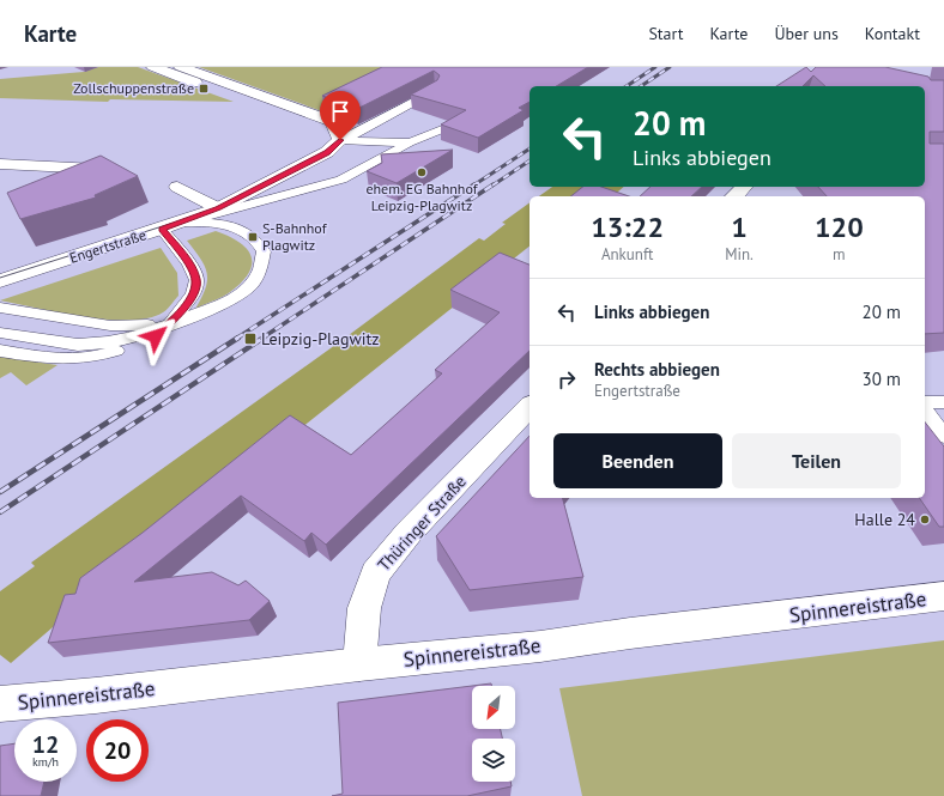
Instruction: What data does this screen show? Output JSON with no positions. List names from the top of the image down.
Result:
{
  "streets": {
    "street": ["Engertstraße", "Thüringer Straße", "Spinnereistraße"]
  },
  "crossings": [
    ["Thüringer Straße", "Spinnereistraße"]
  ],
  "places": {
    "transit": ["Zollschuppenstraße", "S-Bahnhof Plagwitz", "Leipzig-Plagwitz"],
    "other": ["ehem. EG Bahnhof Leipzig-Plagwitz", "Halle 24"]
  },
  "north": "bottom left",
  "page": {
    "header": "Karte",
    "nav": [
      "Start",
      "Karte",
      "Über uns",
      "Kontakt"
    ],
    "turn": ["20 m", "Links abbiegen"],
    "eta": [
      "13:22",
      "Ankunft",
      "1",
      "Min.",
      "120",
      "m"
    ],
    "list": [
      {
        "name": "Links abbiegen",
        "value": "20 m"
      },
      {
        "name": "Rechts abbiegen",
        "note": "Engertstraße",
        "value": "30 m"
      }
    ],
    "buttons": ["Beenden", "Teilen"],
    "speed": "12 km/h",
    "limit": "20"
  }
}
